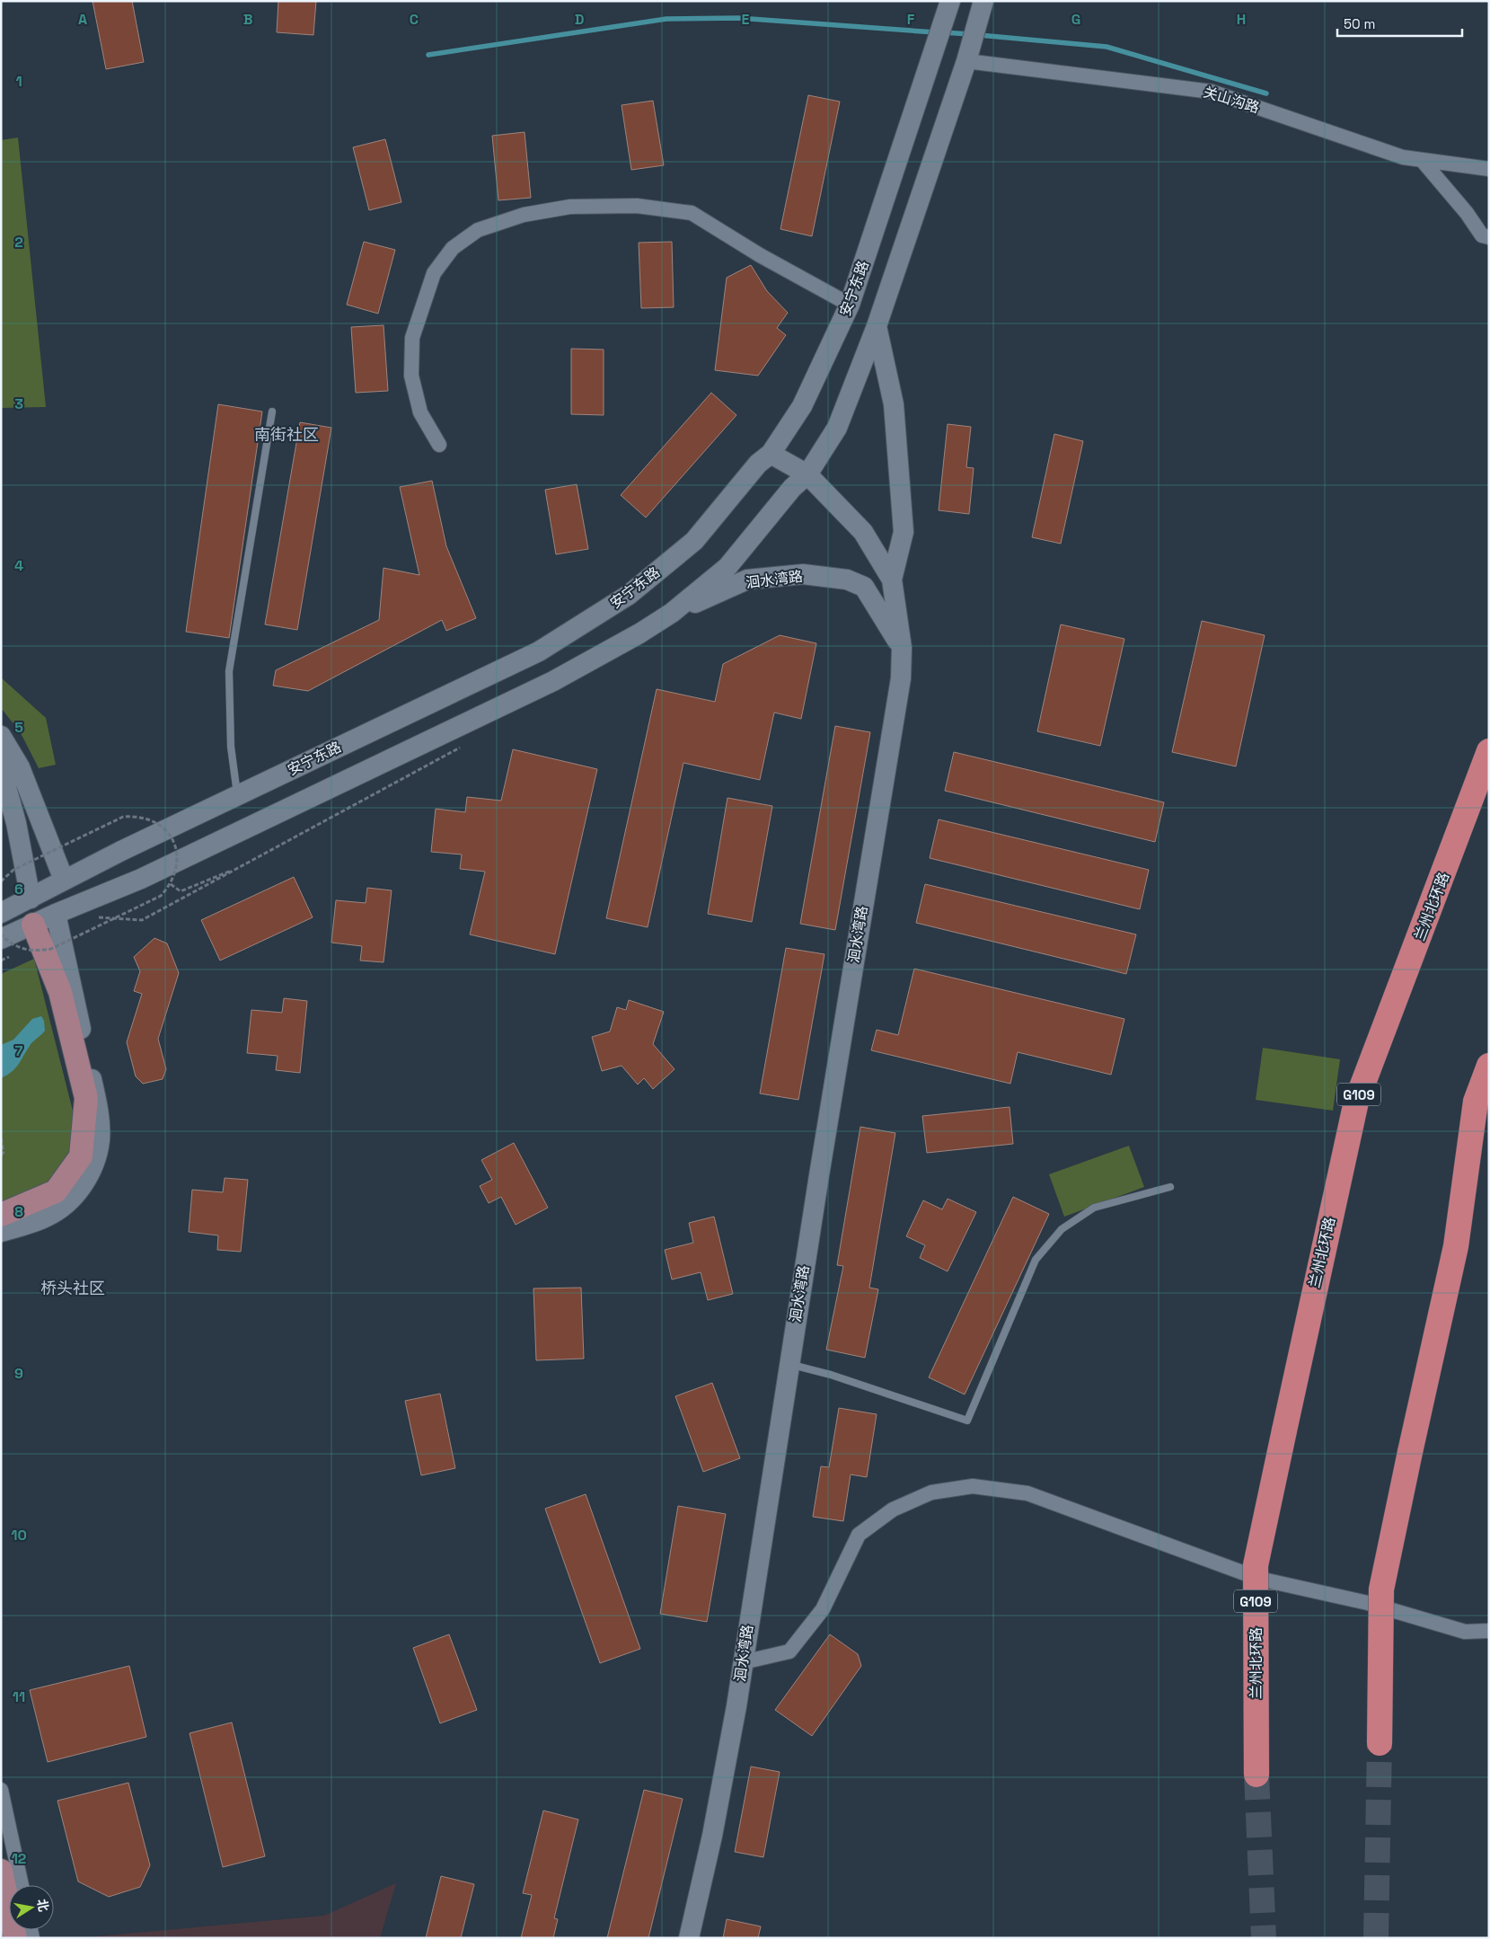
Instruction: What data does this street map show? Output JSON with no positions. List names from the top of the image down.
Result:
{
  "streets": {
    "highway": ["兰州北环路", "G109"],
    "main road": ["安宁东路", "洄水湾路"],
    "street": ["关山沟路"]
  },
  "crossings": [
    ["安宁东路", "洄水湾路"]
  ],
  "districts": ["南街社区", "桥头社区"],
  "scale_bar": "50 m",
  "north": "right",
  "grid": {
    "columns": [
      "A",
      "B",
      "C",
      "D",
      "E",
      "F",
      "G",
      "H"
    ],
    "rows": [
      "1",
      "2",
      "3",
      "4",
      "5",
      "6",
      "7",
      "8",
      "9",
      "10",
      "11",
      "12"
    ]
  }
}
